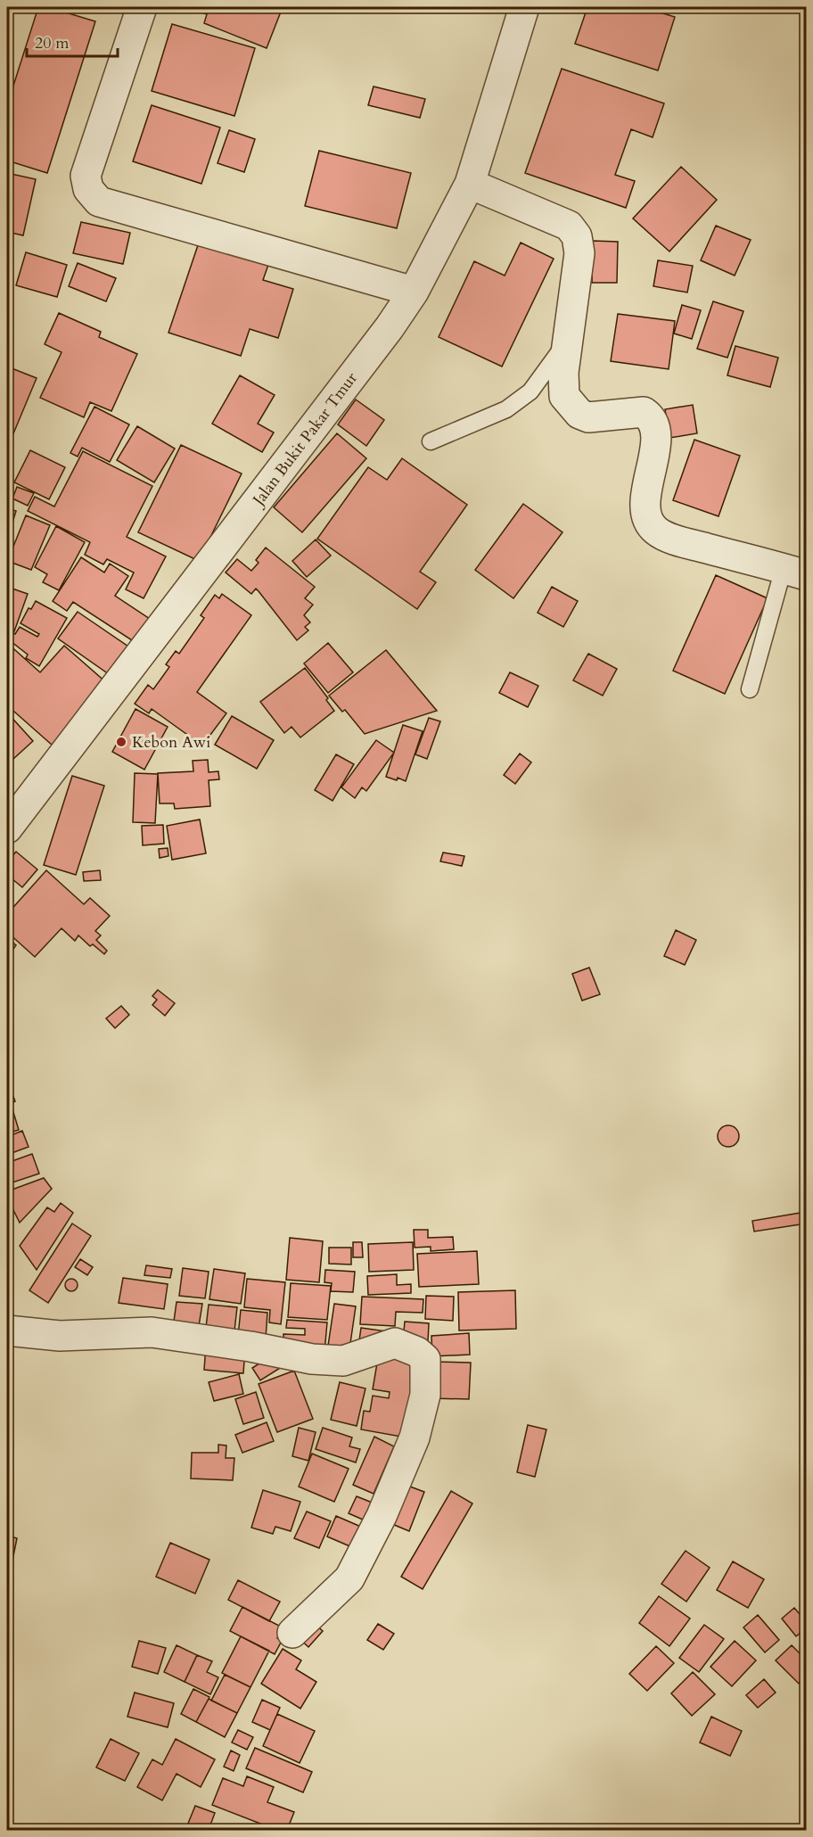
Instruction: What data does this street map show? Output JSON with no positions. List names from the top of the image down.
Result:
{
  "streets": {
    "street": ["Jalan Bukit Pakar Tmur"]
  },
  "places": ["Kebon Awi"],
  "scale_bar": "20 m"
}
